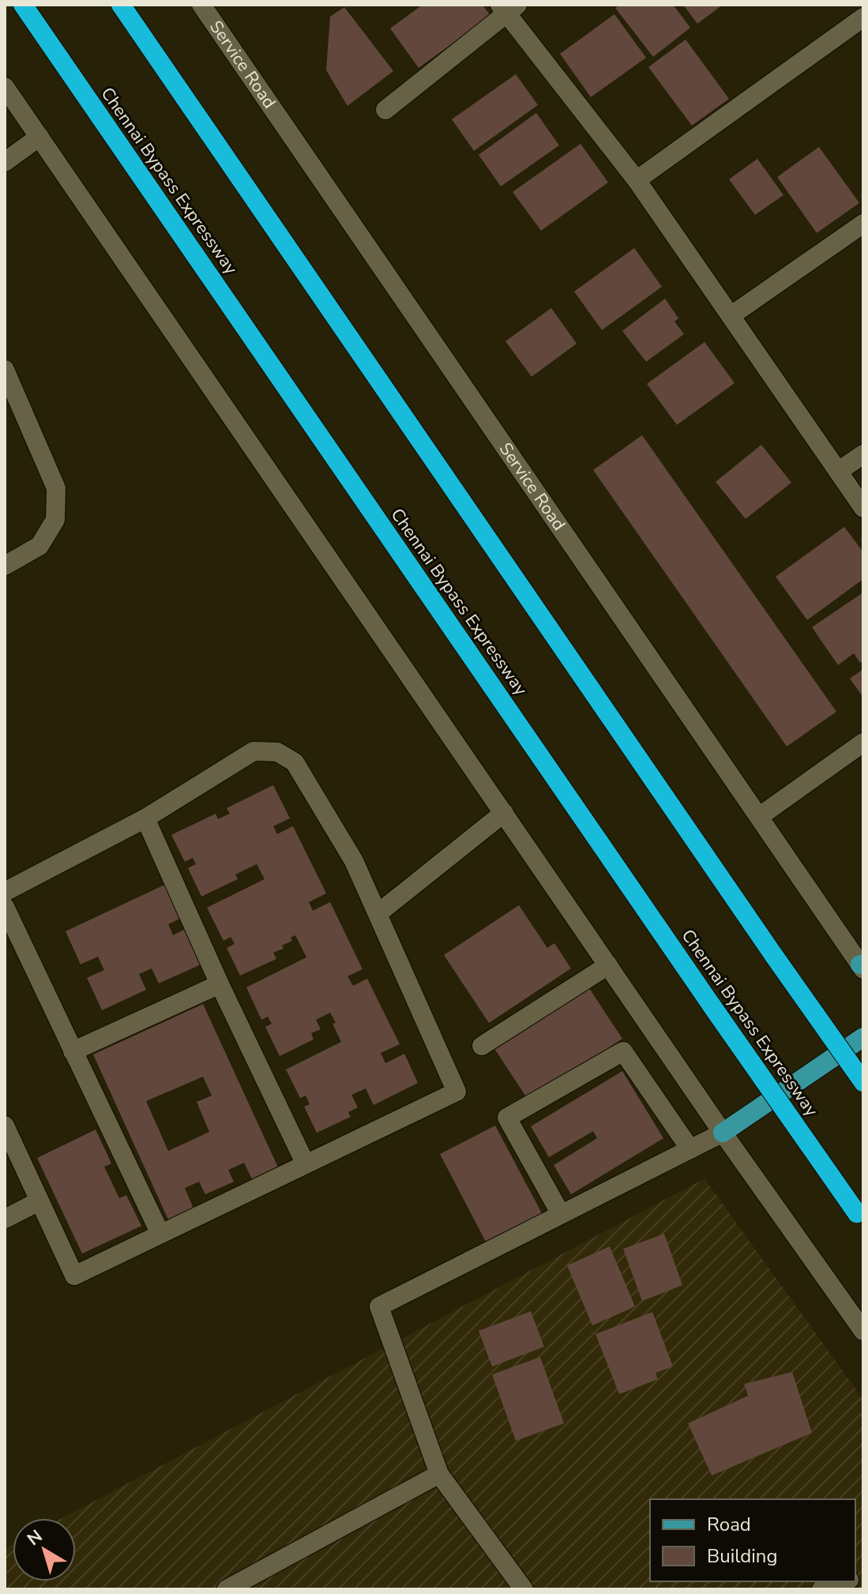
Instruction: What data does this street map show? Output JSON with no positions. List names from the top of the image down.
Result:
{
  "streets": {
    "highway": ["Chennai Bypass Expressway"],
    "street": ["Service Road"]
  },
  "legend": ["Road", "Building"],
  "north": "top left"
}
